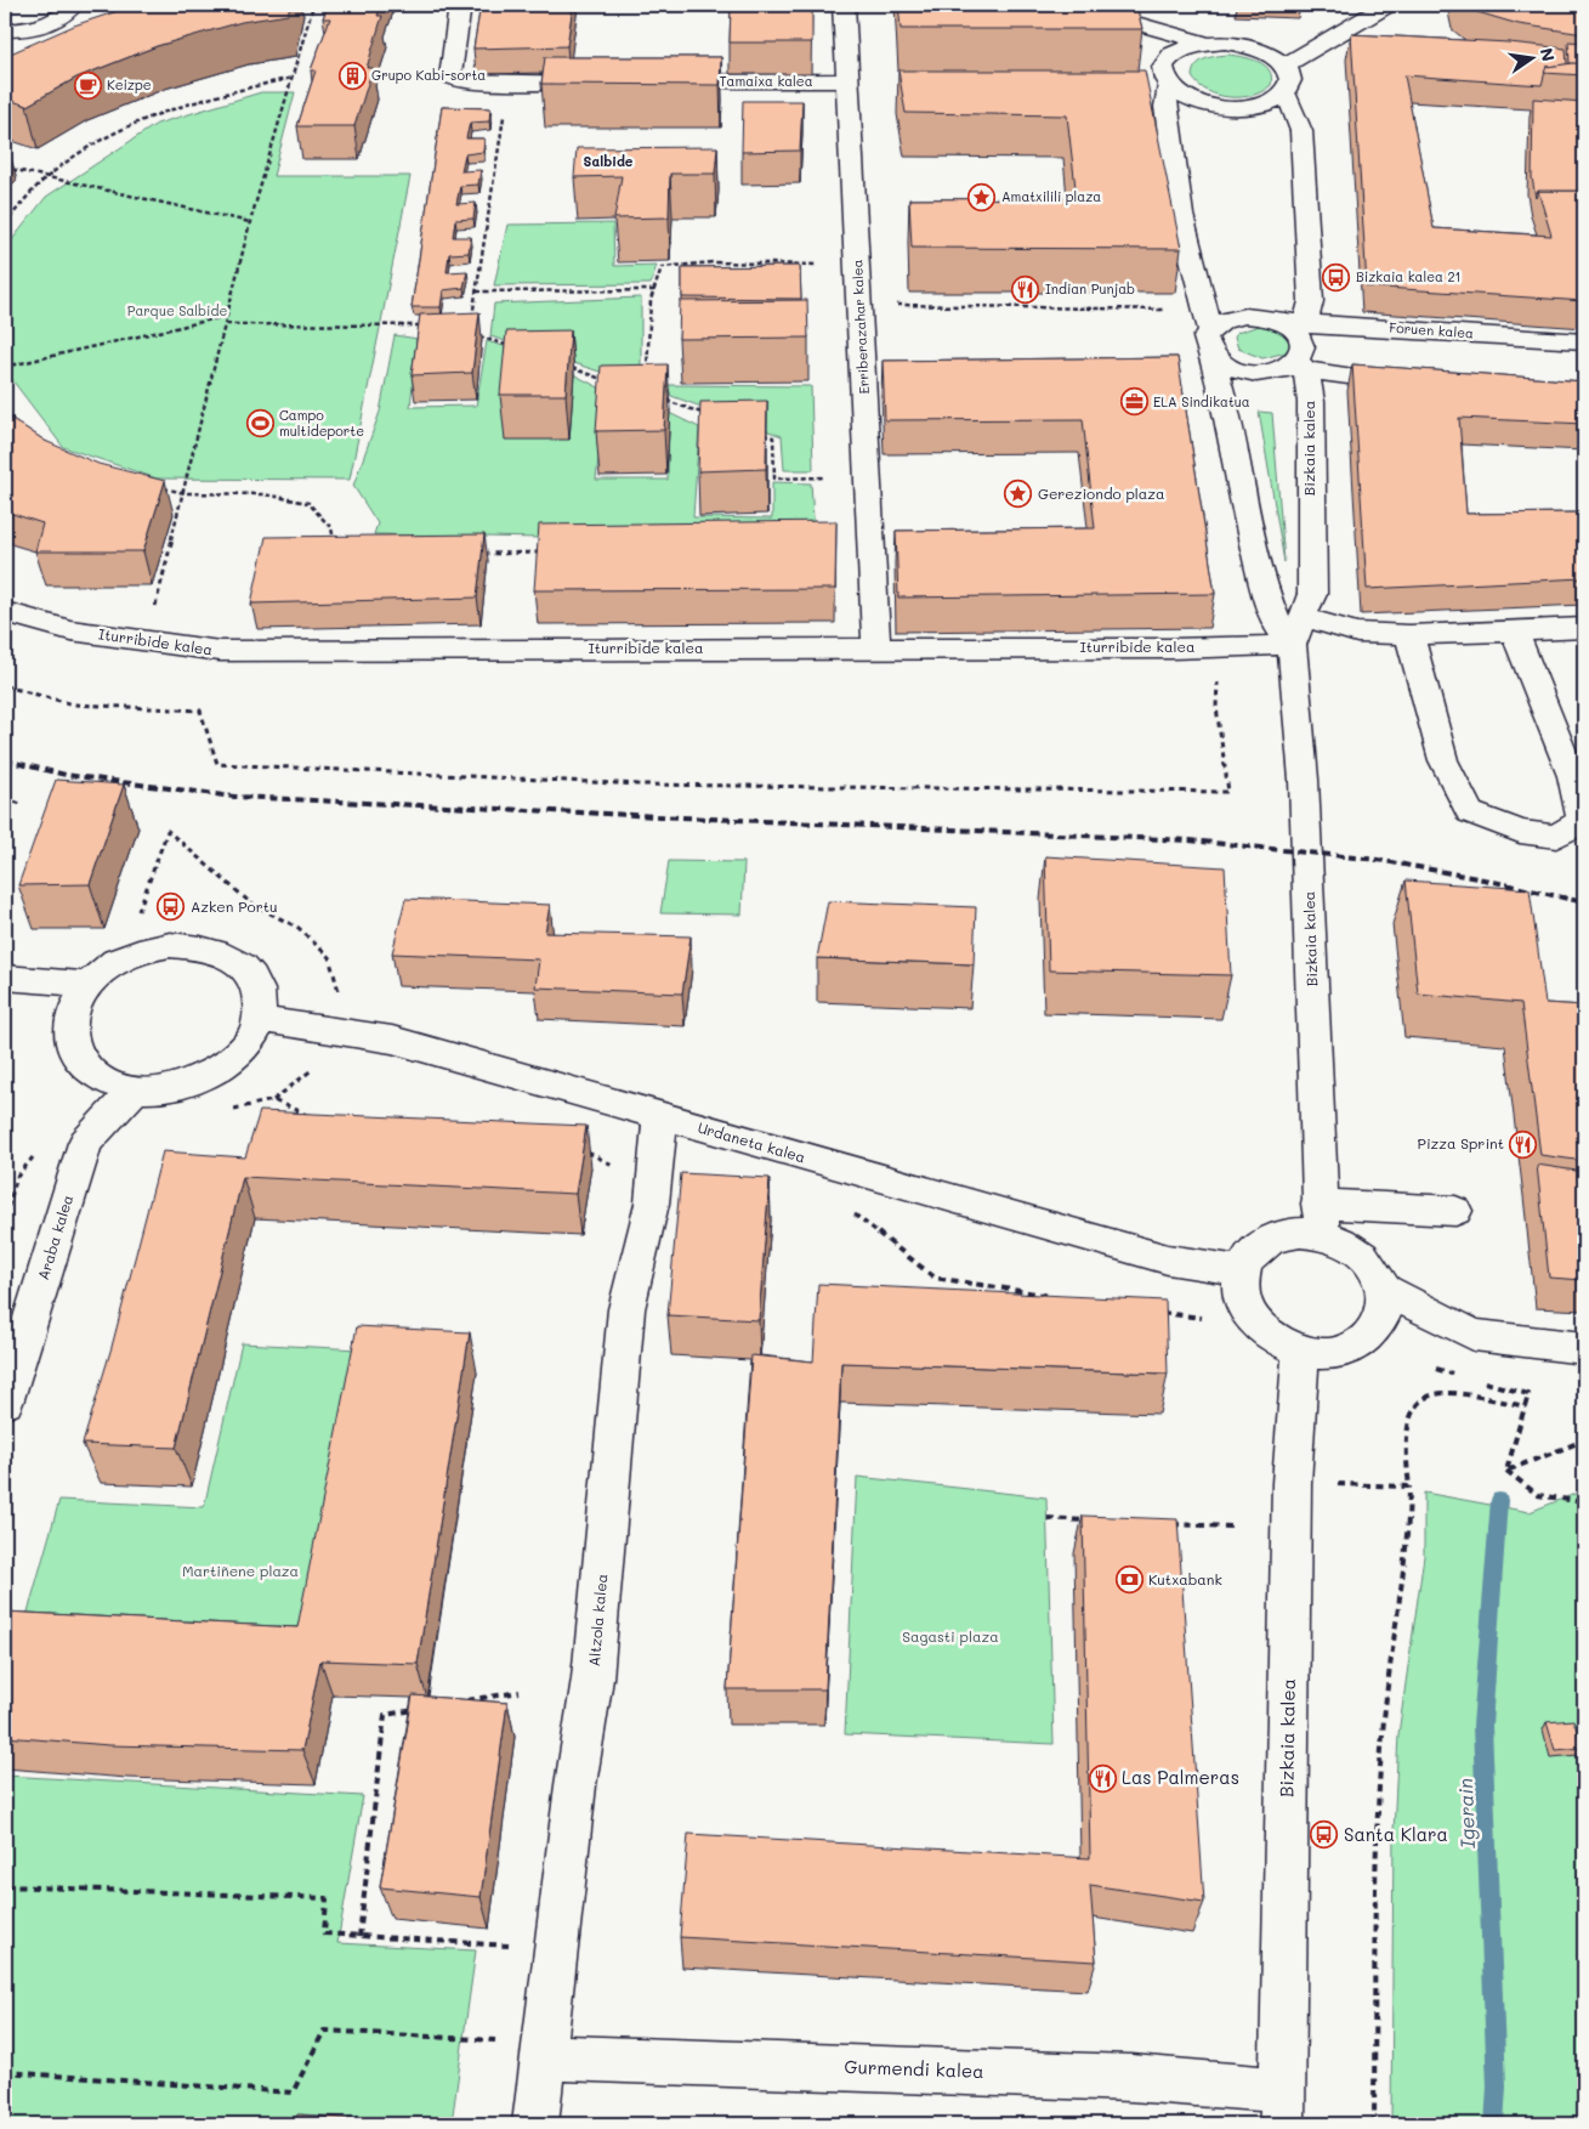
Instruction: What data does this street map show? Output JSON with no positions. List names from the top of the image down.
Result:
{
  "streets": {
    "street": [
      "Tamaixa kalea",
      "Erriberazahar kalea",
      "Foruen kalea",
      "Bizkaia kalea",
      "Iturribide kalea",
      "Urdaneta kalea",
      "Araba kalea",
      "Altzola kalea",
      "Gurmendi kalea"
    ]
  },
  "crossings": [
    ["Tamaixa kalea", "Erriberazahar kalea"],
    ["Erriberazahar kalea", "Iturribide kalea"],
    ["Foruen kalea", "Bizkaia kalea"],
    ["Bizkaia kalea", "Iturribide kalea"],
    ["Bizkaia kalea", "Urdaneta kalea"],
    ["Bizkaia kalea", "Gurmendi kalea"],
    ["Urdaneta kalea", "Araba kalea"],
    ["Urdaneta kalea", "Altzola kalea"],
    ["Altzola kalea", "Gurmendi kalea"]
  ],
  "districts": ["Salbide"],
  "water": ["Igerain"],
  "parks": ["Parque Salbide", "Martiñene plaza", "Sagasti plaza"],
  "places": {
    "building": ["Grupo Kabi-sorta"],
    "cafe": ["Keizpe"],
    "place": ["Amatxilili plaza", "Gereziondo plaza"],
    "bus stop": ["Bizkaia kalea 21", "Azken Portu", "Santa Klara"],
    "restaurant": ["Indian Punjab", "Pizza Sprint", "Las Palmeras"],
    "office": ["ELA Sindikatua"],
    "sports": ["Campo multideporte"],
    "bank": ["Kutxabank"]
  },
  "north": "right"
}
